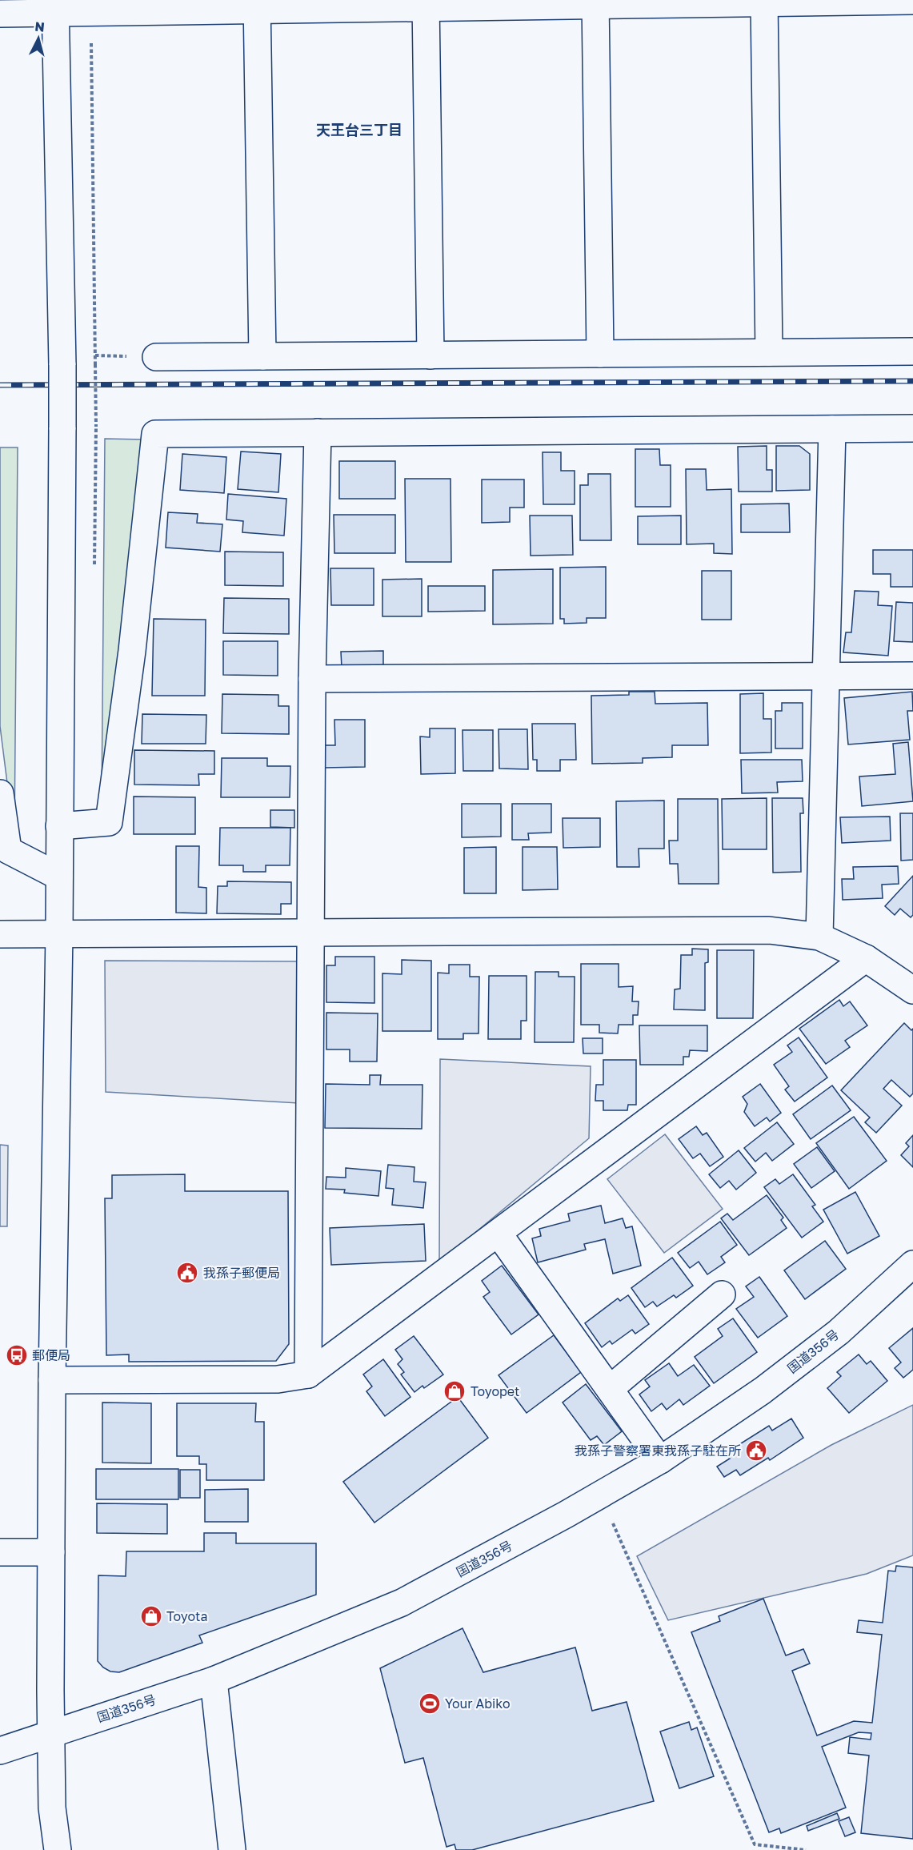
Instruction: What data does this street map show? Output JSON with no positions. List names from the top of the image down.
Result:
{
  "streets": {
    "main road": ["国道356号"]
  },
  "districts": ["天王台三丁目"],
  "places": {
    "public building": ["我孫子郵便局", "我孫子警察署東我孫子駐在所"],
    "bus stop": ["郵便局"],
    "shop": ["Toyopet", "Toyota"],
    "sports": ["Your Abiko"]
  },
  "north": "top"
}
